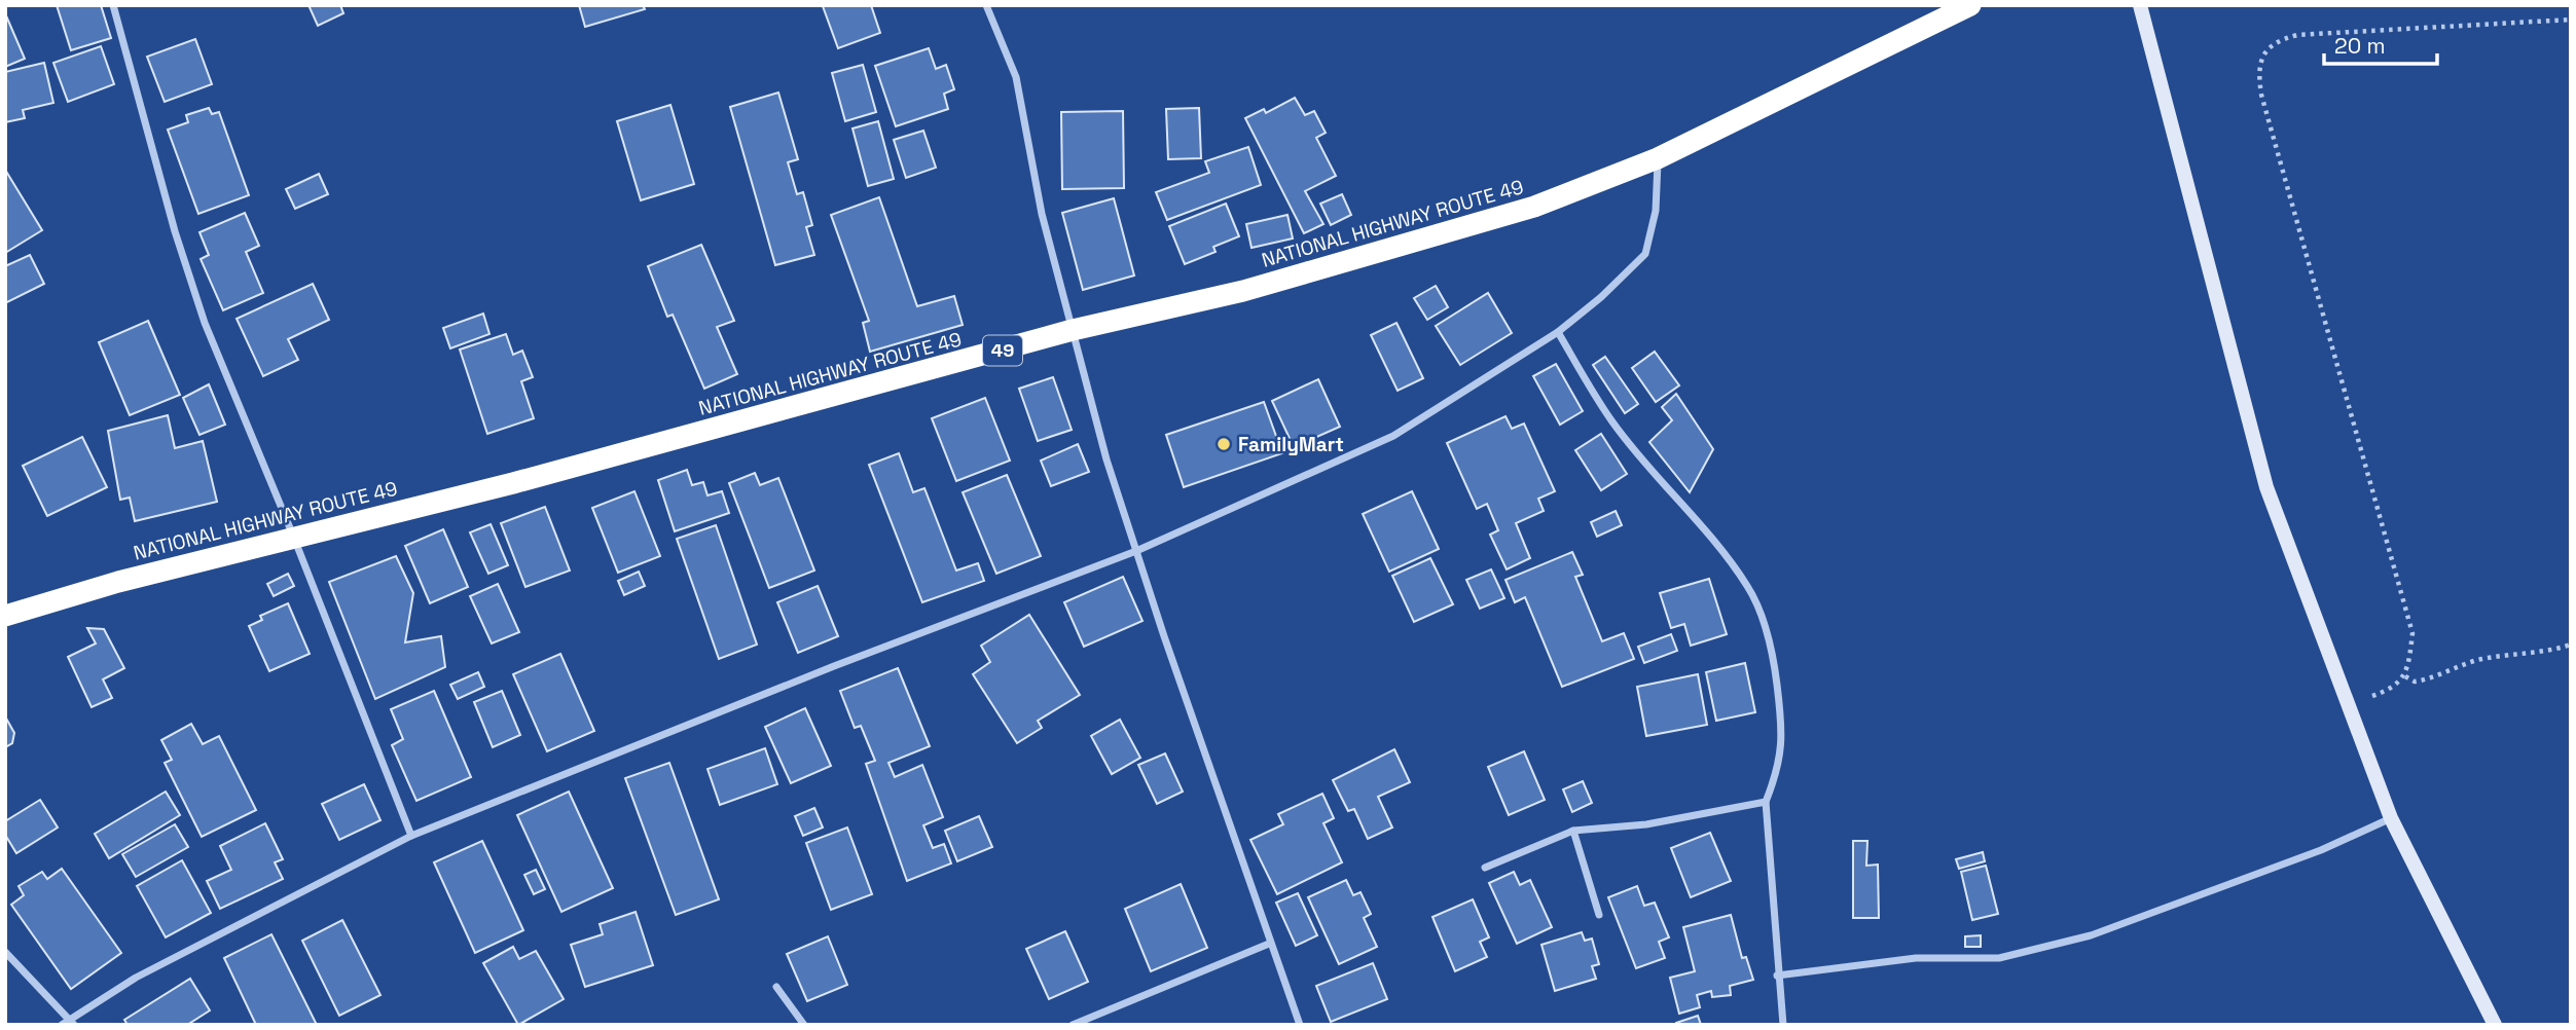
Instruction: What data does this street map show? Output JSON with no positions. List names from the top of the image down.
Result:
{
  "streets": {
    "highway": ["NATIONAL HIGHWAY ROUTE 49", "49"]
  },
  "places": ["FamilyMart"],
  "scale_bar": "20 m"
}
